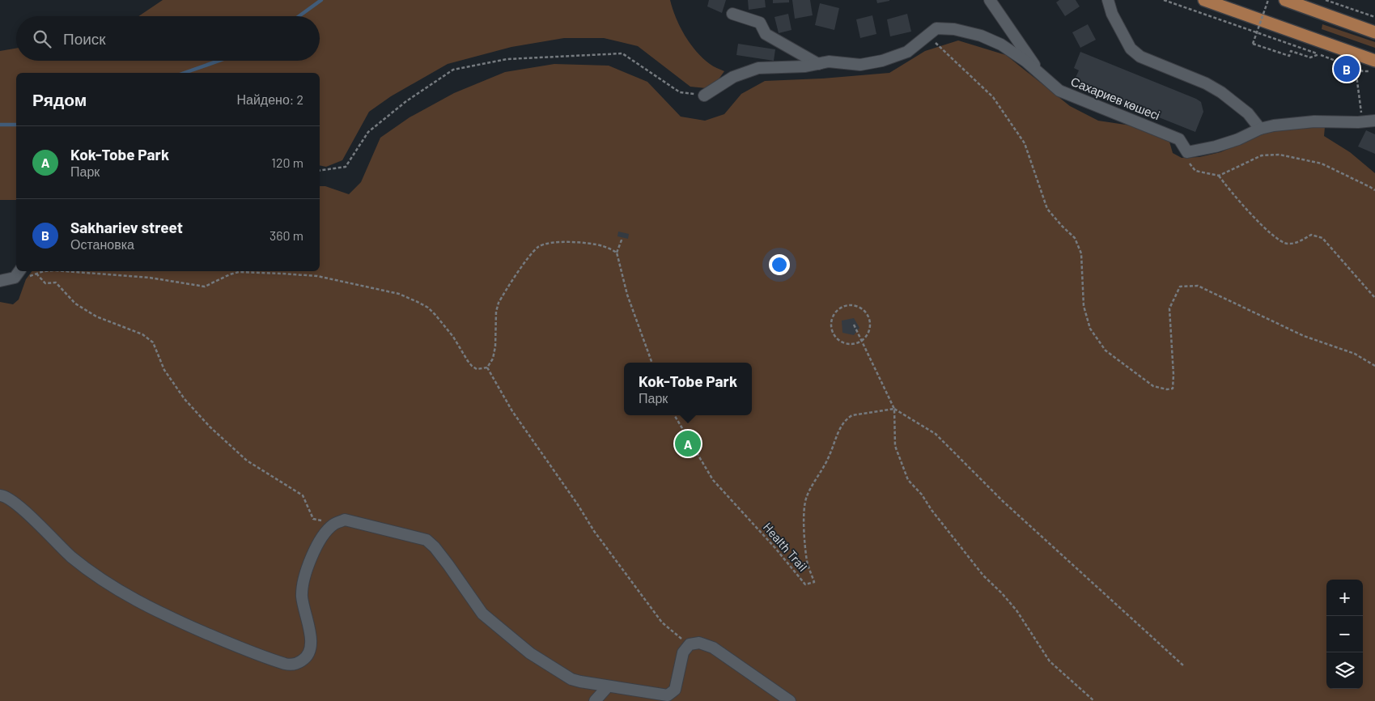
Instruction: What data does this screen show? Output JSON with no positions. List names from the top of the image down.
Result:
{
  "streets": {
    "street": ["Сахариев көшесі"],
    "path": ["Health Trail"]
  },
  "page": {
    "search": "Поиск",
    "pins": ["B", "A"],
    "heading": ["Рядом", "Найдено: 2"],
    "list": [
      {
        "mark": "A",
        "name": "Kok-Tobe Park",
        "note": "Парк",
        "value": "120 m"
      },
      {
        "mark": "B",
        "name": "Sakhariev street",
        "note": "Остановка",
        "value": "360 m"
      }
    ],
    "popup": ["Kok-Tobe Park", "Парк"],
    "map_buttons": ["+", "−"]
  }
}
